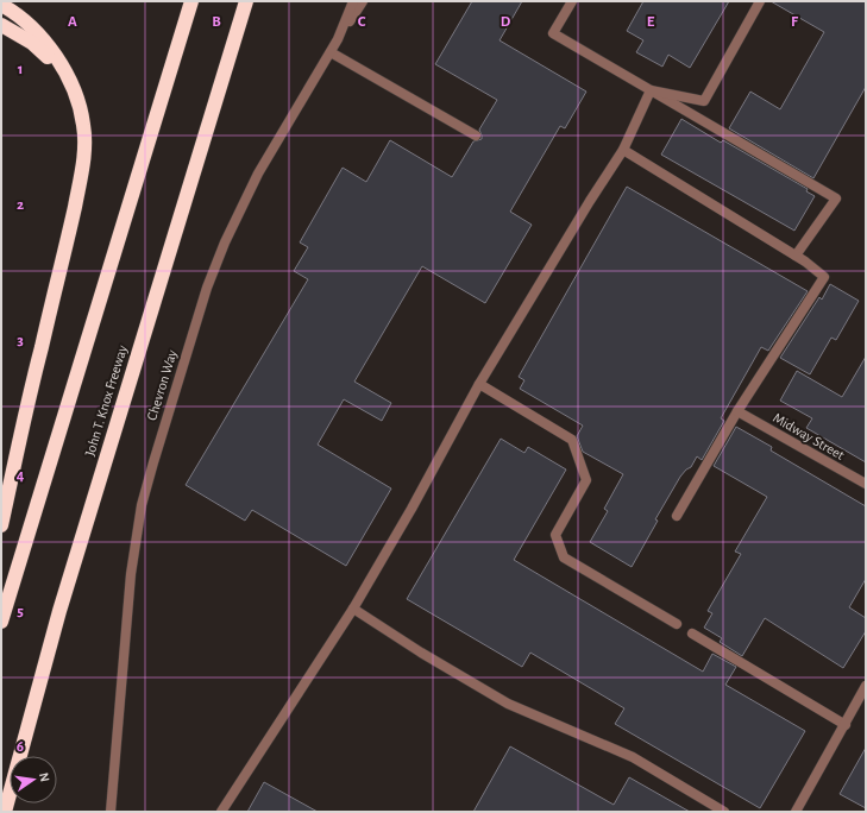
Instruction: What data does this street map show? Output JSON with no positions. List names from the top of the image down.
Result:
{
  "streets": {
    "highway": ["John T. Knox Freeway"],
    "street": ["Chevron Way", "Midway Street"]
  },
  "north": "right",
  "grid": {
    "columns": [
      "A",
      "B",
      "C",
      "D",
      "E",
      "F"
    ],
    "rows": [
      "1",
      "2",
      "3",
      "4",
      "5",
      "6"
    ]
  }
}
